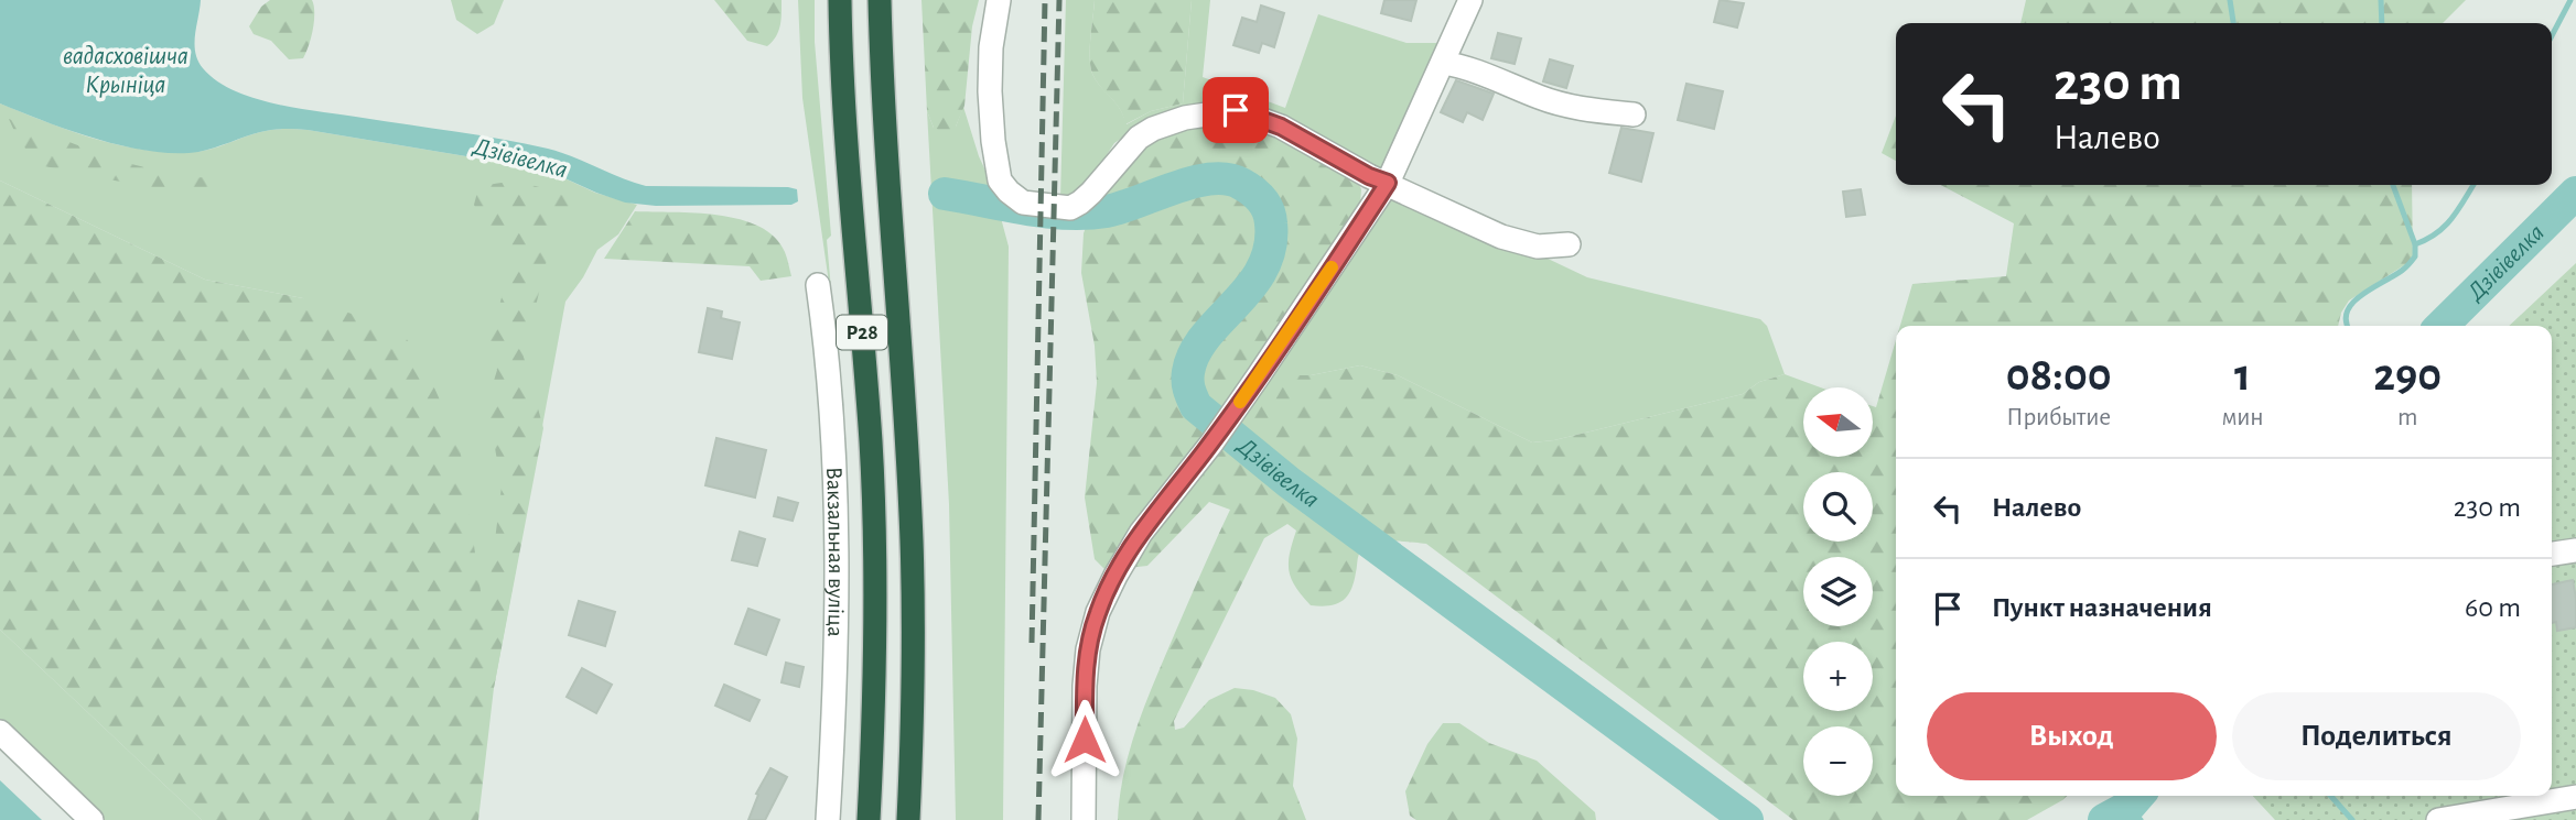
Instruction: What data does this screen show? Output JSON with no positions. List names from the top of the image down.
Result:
{
  "streets": {
    "highway": ["Р28"],
    "street": ["Вакзальная вуліца"]
  },
  "water": ["вадасховішча Крыніца", "Дзівівелка"],
  "north": "left",
  "page": {
    "turn": ["230 m", "Налево"],
    "eta": [
      "08:00",
      "Прибытие",
      "1",
      "мин",
      "290",
      "m"
    ],
    "map_buttons": ["+", "−"],
    "list": [
      {
        "name": "Налево",
        "value": "230 m"
      },
      {
        "name": "Пункт назначения",
        "value": "60 m"
      }
    ],
    "buttons": ["Выход", "Поделиться"]
  }
}
